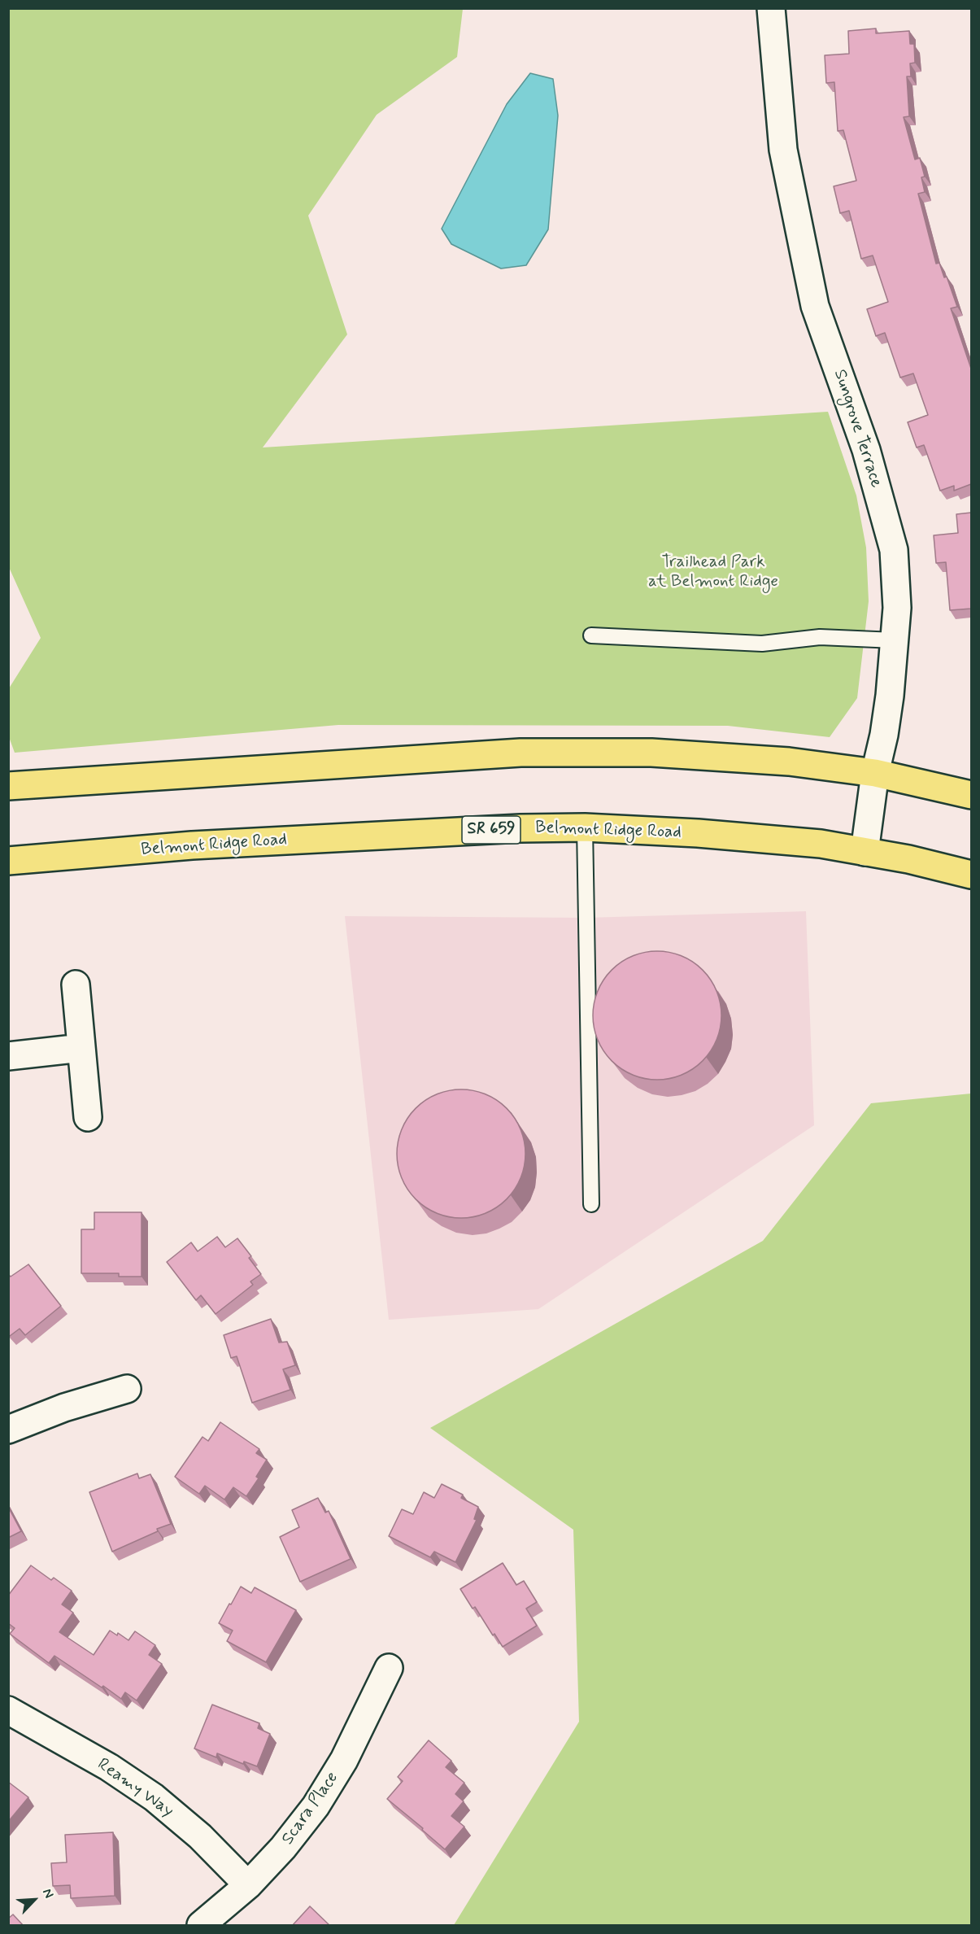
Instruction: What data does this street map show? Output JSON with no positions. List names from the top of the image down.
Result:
{
  "streets": {
    "main road": ["SR 659", "Belmont Ridge Road"],
    "street": ["Sungrove Terrace", "Reamy Way", "Scara Place"]
  },
  "crossings": [
    ["Sungrove Terrace", "Belmont Ridge Road"],
    ["Reamy Way", "Scara Place"]
  ],
  "parks": ["Trailhead Park at Belmont Ridge"],
  "north": "top right"
}
